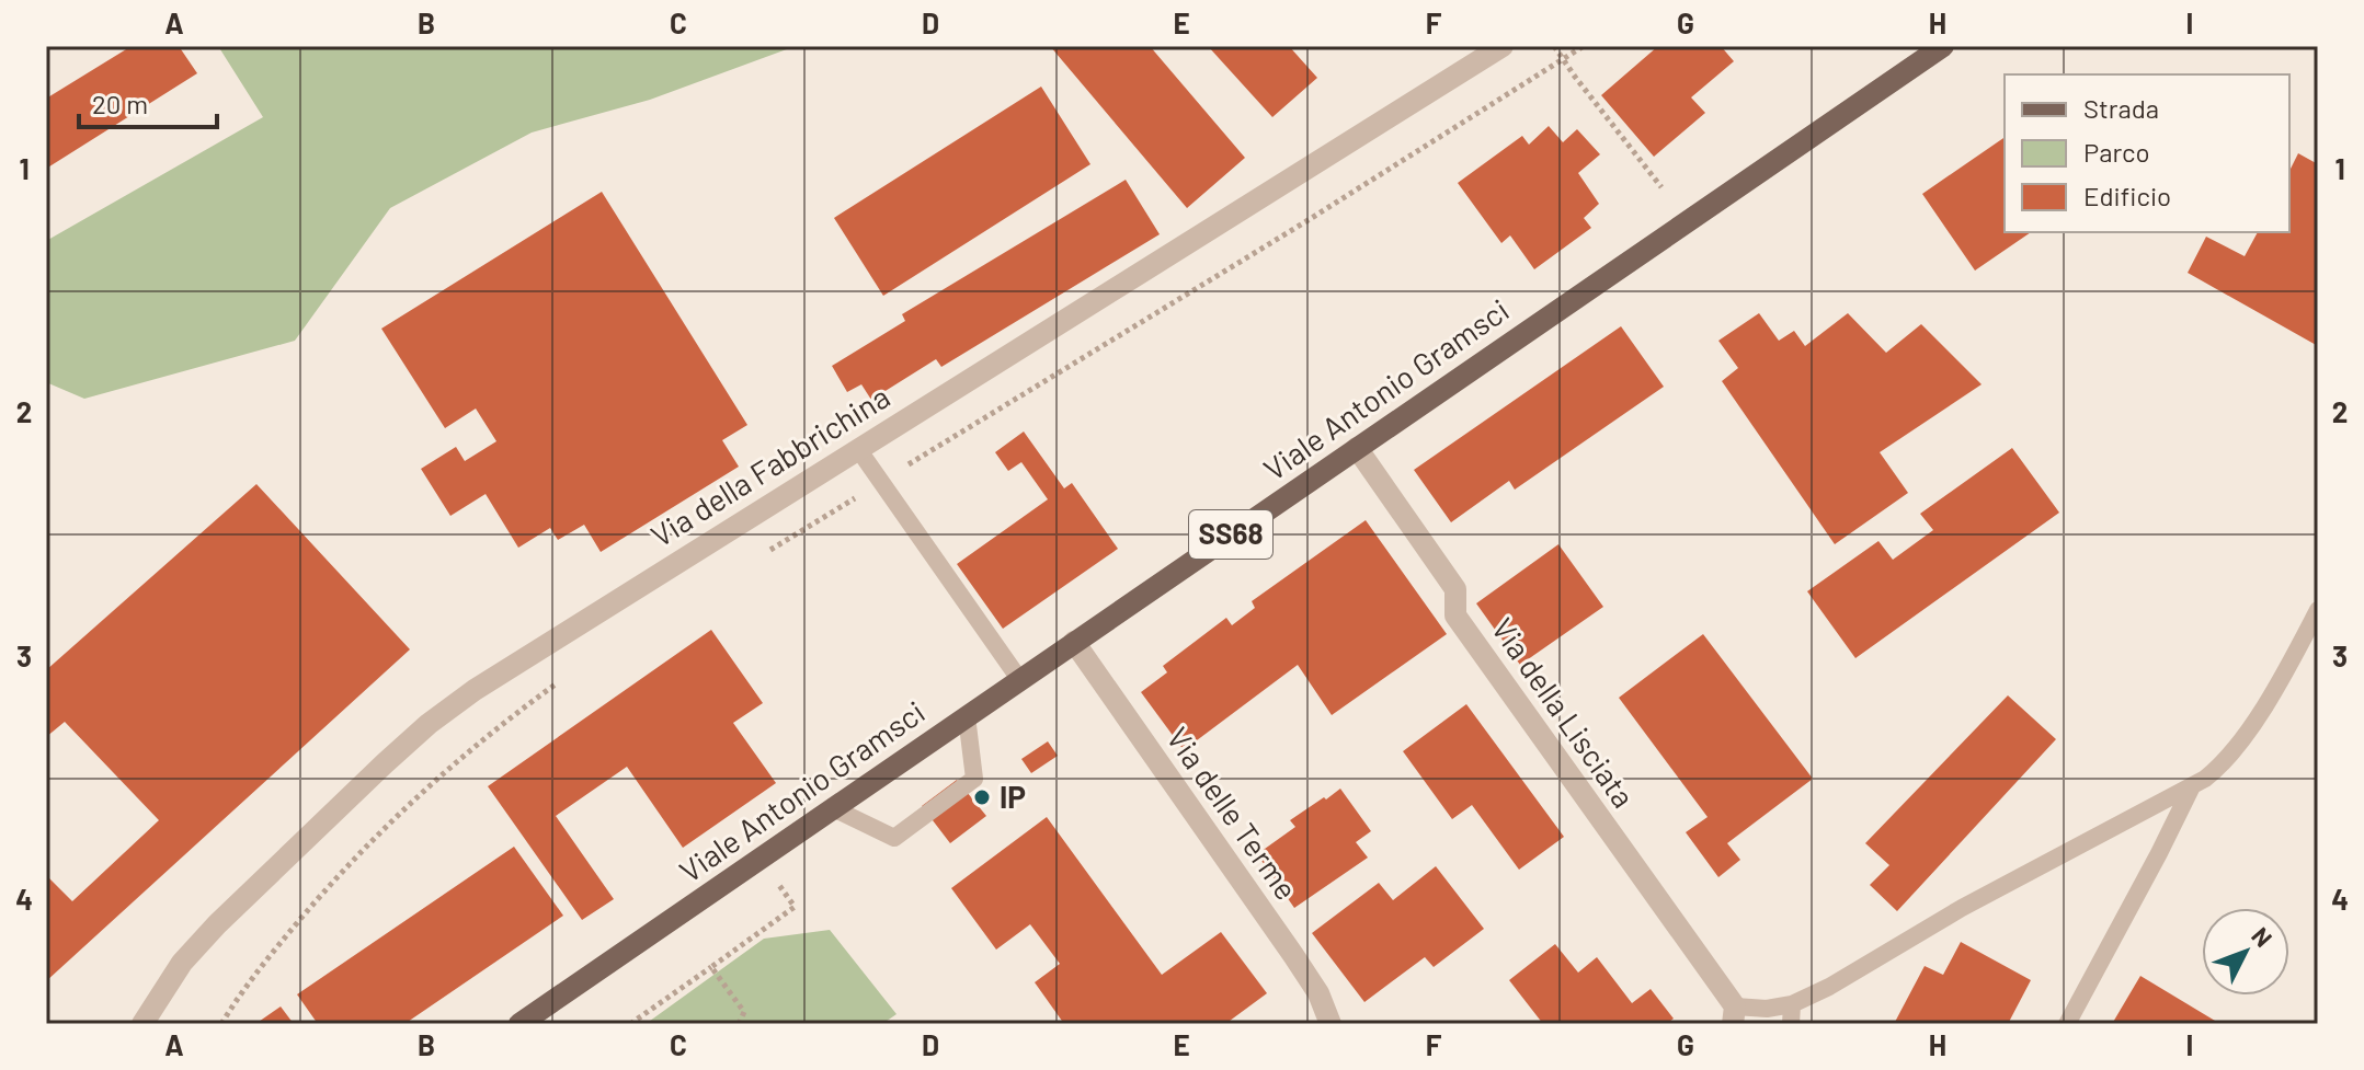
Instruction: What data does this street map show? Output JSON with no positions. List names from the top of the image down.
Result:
{
  "streets": {
    "main road": ["Viale Antonio Gramsci", "SS68"],
    "street": ["Via della Fabbrichina", "Via della Lisciata", "Via delle Terme"]
  },
  "crossings": [
    ["Viale Antonio Gramsci", "Via della Lisciata"],
    ["Viale Antonio Gramsci", "Via delle Terme"]
  ],
  "places": ["IP"],
  "legend": ["Strada", "Parco", "Edificio"],
  "scale_bar": "20 m",
  "north": "top right",
  "grid": {
    "columns": [
      "A",
      "B",
      "C",
      "D",
      "E",
      "F",
      "G",
      "H",
      "I"
    ],
    "rows": [
      "1",
      "2",
      "3",
      "4"
    ]
  }
}
